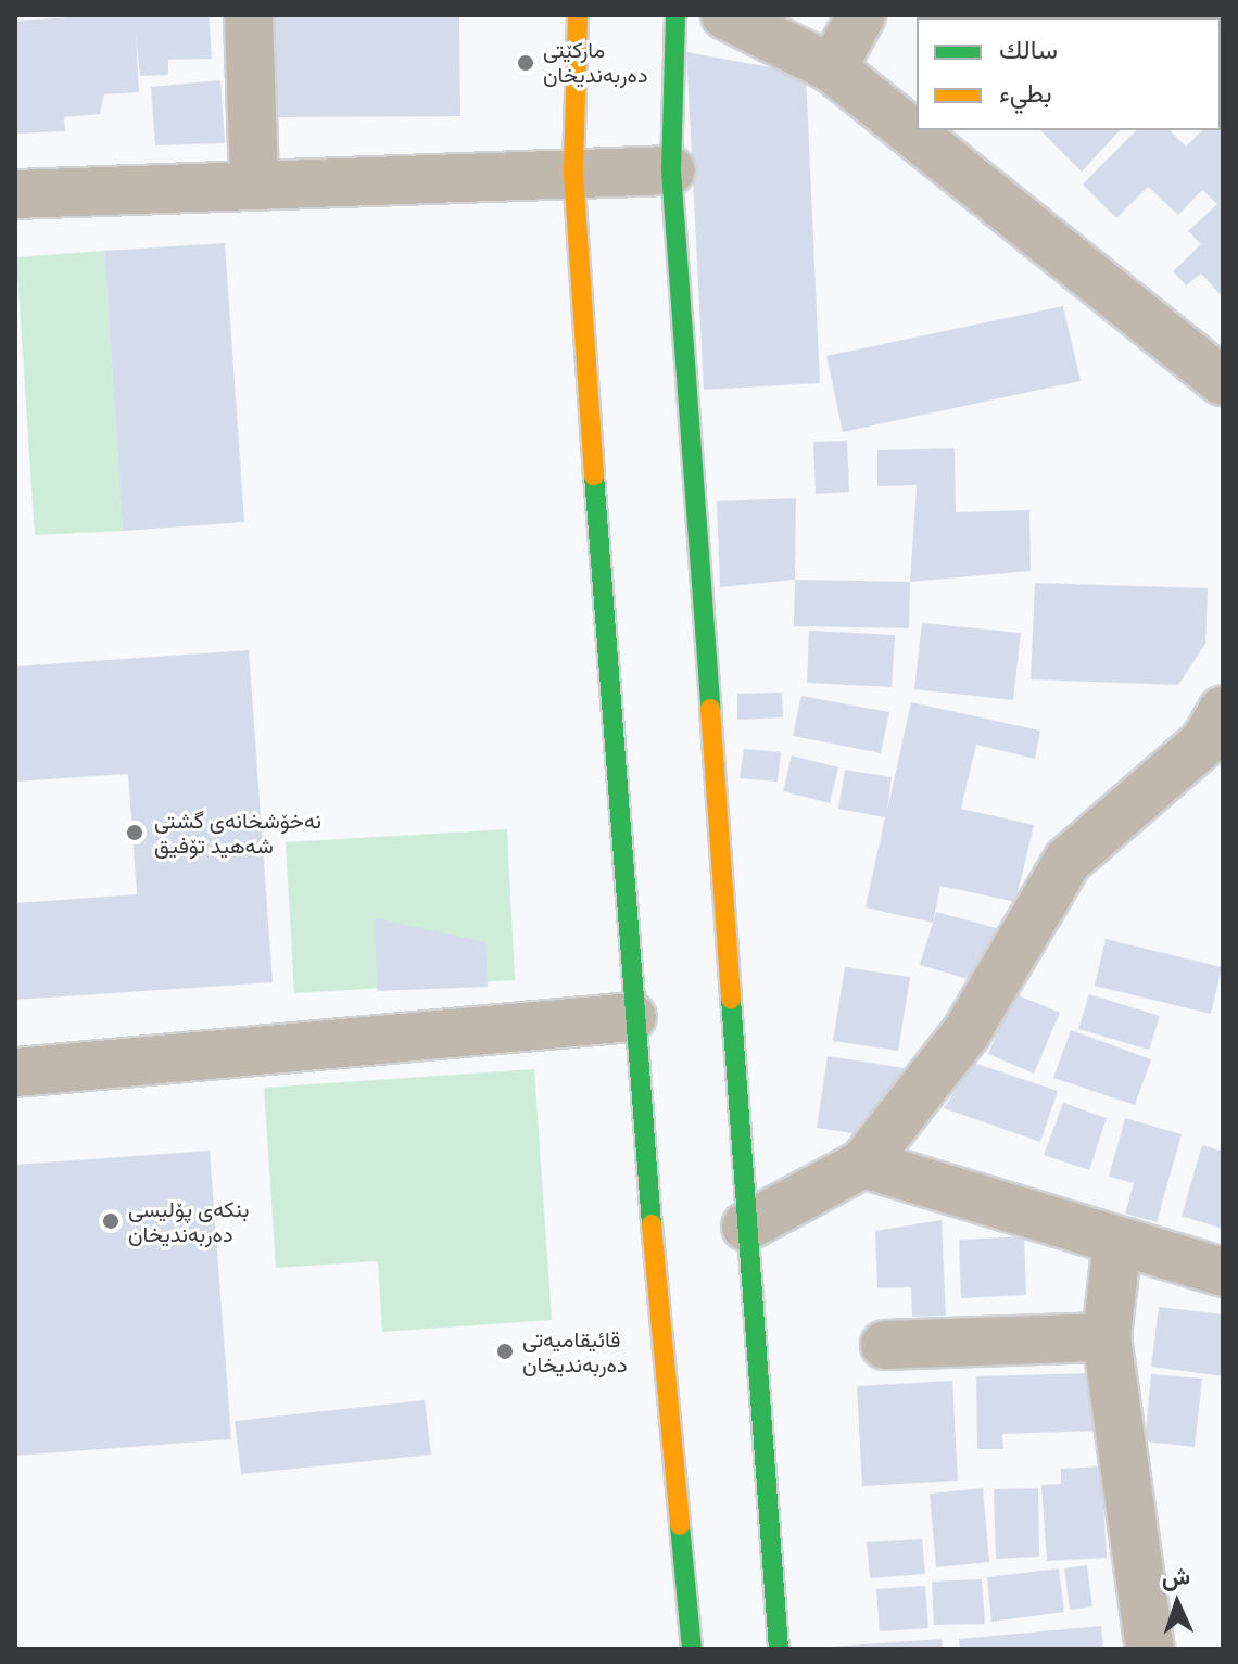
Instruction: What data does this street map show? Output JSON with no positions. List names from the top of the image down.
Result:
{
  "places": [
    "مارکێتی دەربەندیخان",
    "نەخۆشخانەی گشتی شەهید تۆفیق",
    "بنکەی پۆلیسی دەربەندیخان",
    "قائیقامیەتی دەربەندیخان"
  ],
  "legend": ["سالك", "بطيء"],
  "north": "top"
}
